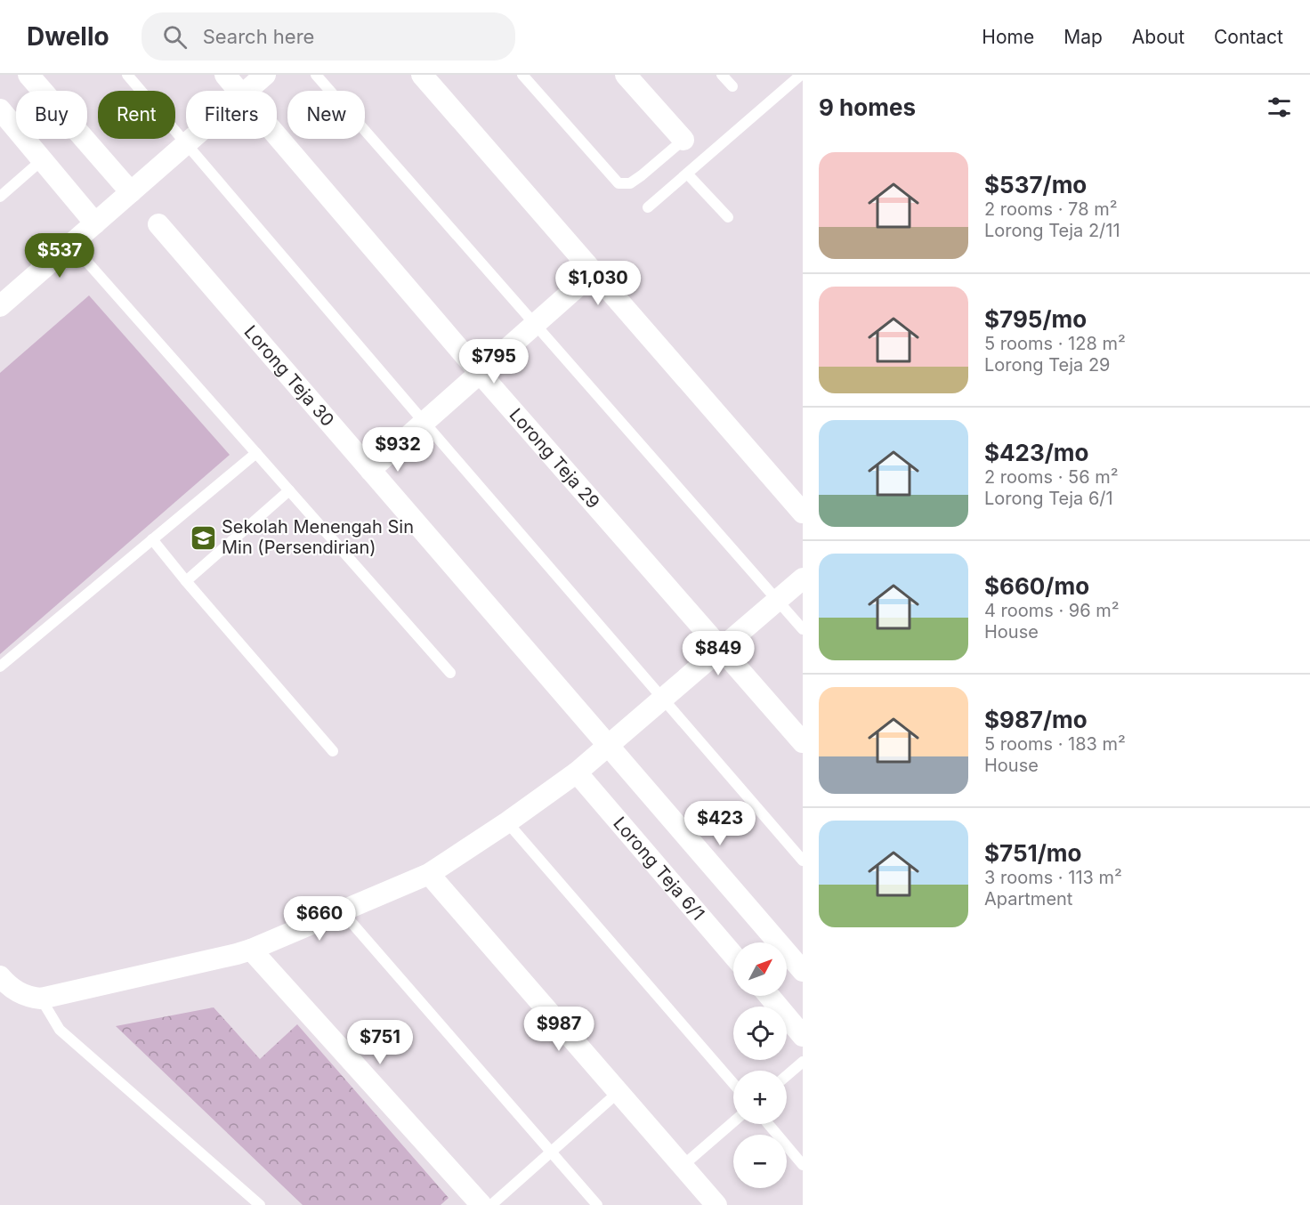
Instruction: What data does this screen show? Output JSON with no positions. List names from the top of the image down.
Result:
{
  "streets": {
    "street": ["Lorong Teja 30", "Lorong Teja 29", "Lorong Teja 6/1"]
  },
  "places": {
    "school or university": ["Sekolah Menengah Sin Min (Persendirian)"]
  },
  "north": "top right",
  "page": {
    "header": "Dwello",
    "search": "Search here",
    "nav": [
      "Home",
      "Map",
      "About",
      "Contact"
    ],
    "heading": "9 homes",
    "chip": [
      "Buy",
      "Rent",
      "Filters",
      "New"
    ],
    "list": [
      {
        "name": "$537/mo",
        "note": "2 rooms · 78 m² · Lorong Teja 2/11"
      },
      {
        "name": "$795/mo",
        "note": "5 rooms · 128 m² · Lorong Teja 29"
      },
      {
        "name": "$423/mo",
        "note": "2 rooms · 56 m² · Lorong Teja 6/1"
      },
      {
        "name": "$660/mo",
        "note": "4 rooms · 96 m² · House"
      },
      {
        "name": "$987/mo",
        "note": "5 rooms · 183 m² · House"
      },
      {
        "name": "$751/mo",
        "note": "3 rooms · 113 m² · Apartment"
      }
    ],
    "price": [
      "$537",
      "$1,030",
      "$795",
      "$932",
      "$849",
      "$423",
      "$660",
      "$987",
      "$751"
    ],
    "map_buttons": ["+", "−"]
  }
}
